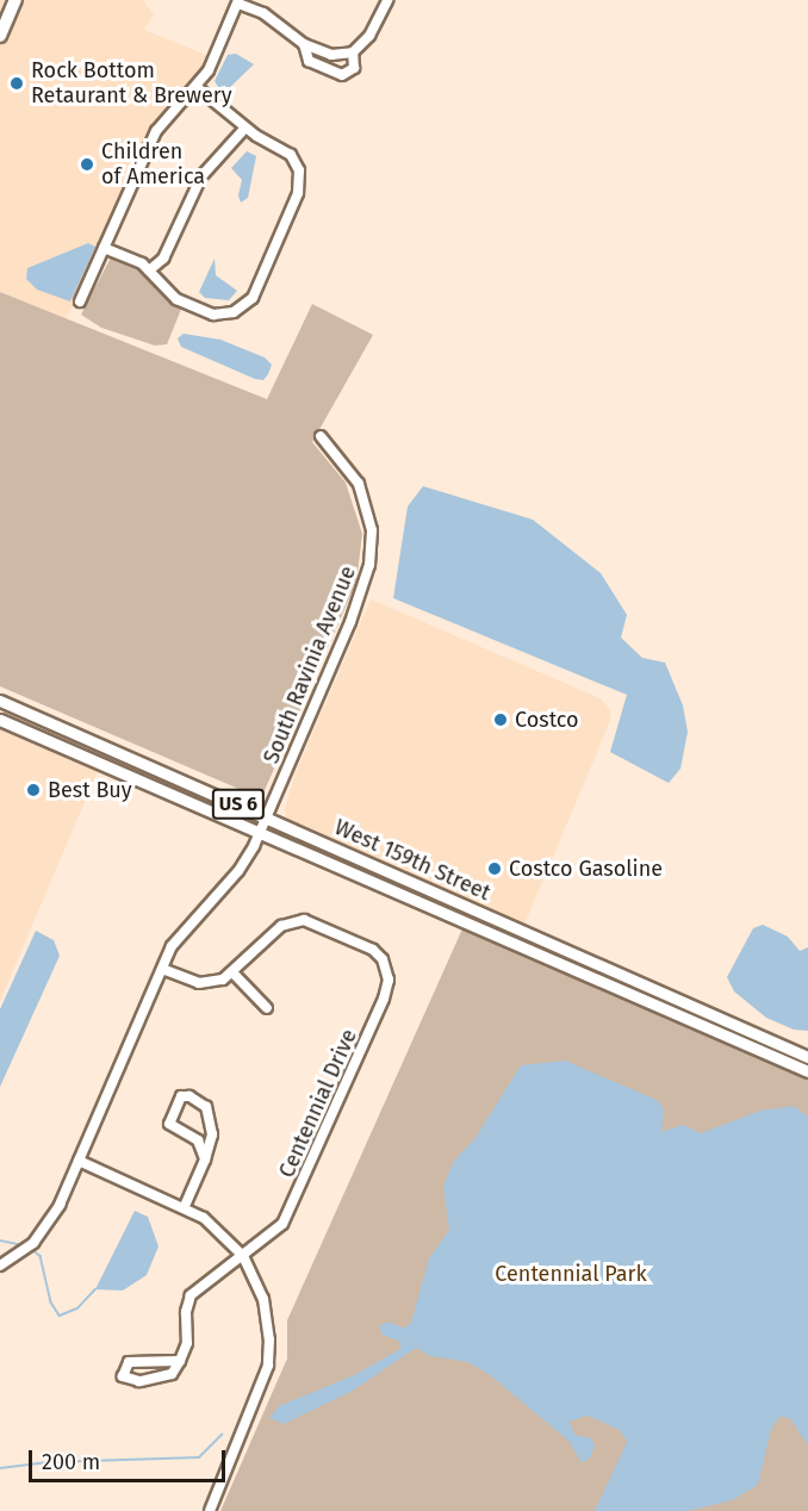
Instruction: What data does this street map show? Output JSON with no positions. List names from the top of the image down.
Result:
{
  "streets": {
    "main road": ["US 6", "West 159th Street"],
    "street": ["South Ravinia Avenue", "Centennial Drive"]
  },
  "crossings": [
    ["South Ravinia Avenue", "West 159th Street"]
  ],
  "parks": ["Centennial Park"],
  "places": [
    "Rock Bottom Retaurant & Brewery",
    "Children of America",
    "Costco",
    "Best Buy",
    "Costco Gasoline"
  ],
  "scale_bar": "200 m"
}
